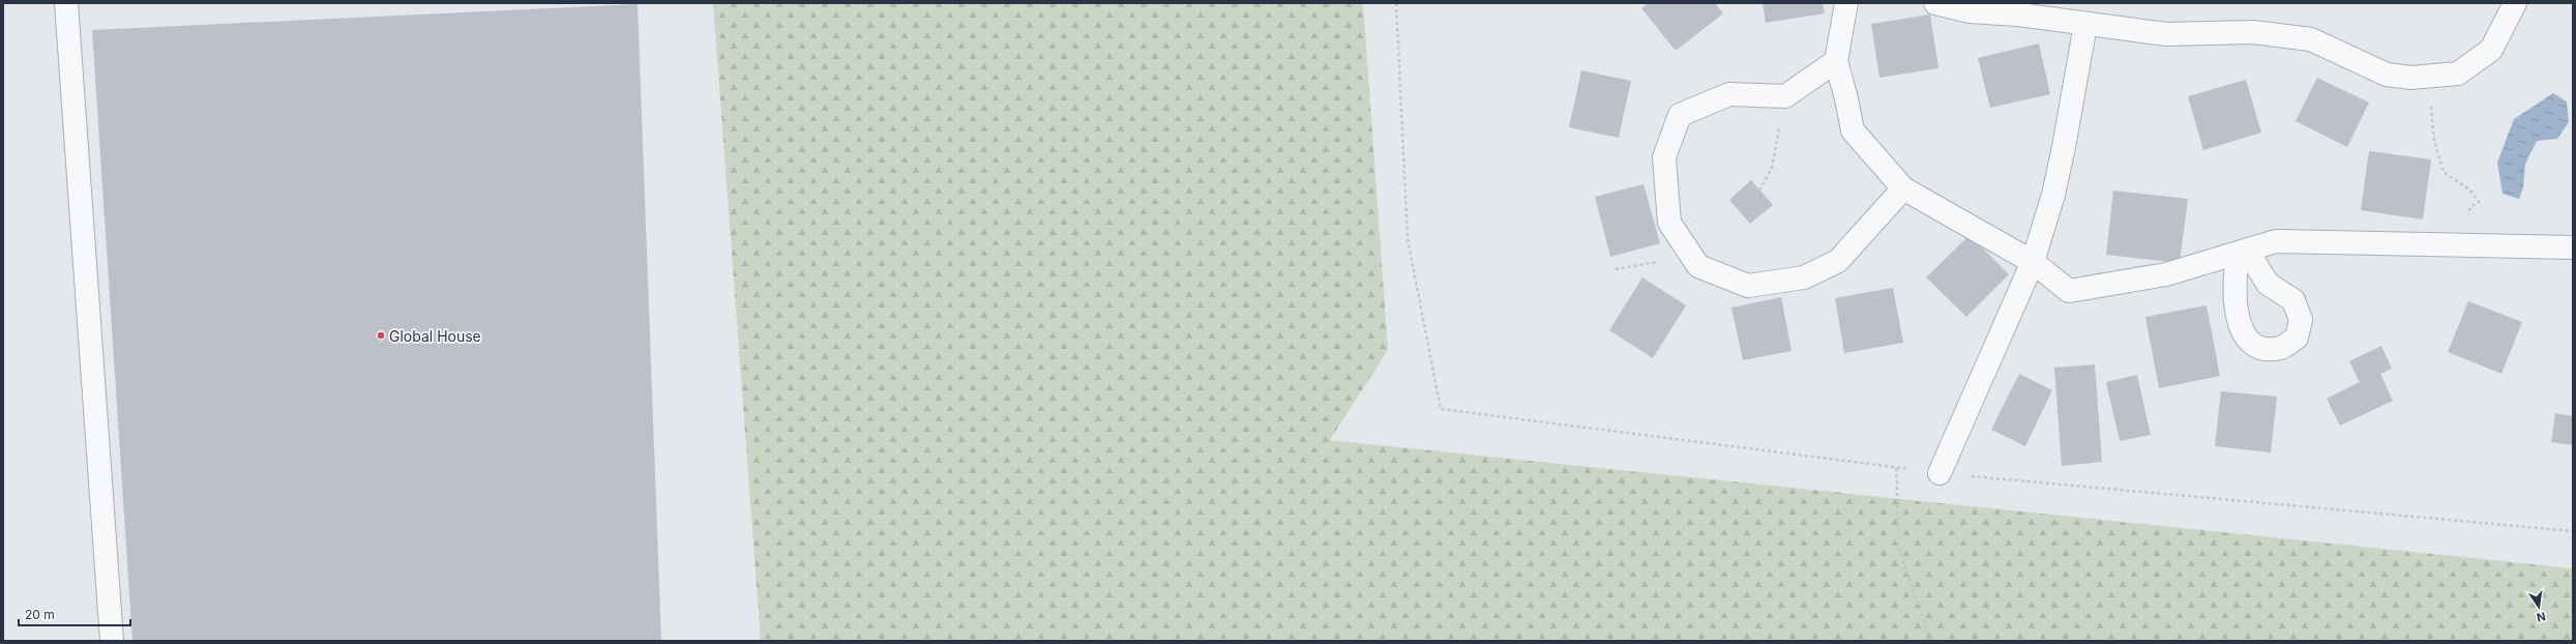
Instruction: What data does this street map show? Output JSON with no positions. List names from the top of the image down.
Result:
{
  "places": ["Global House"],
  "scale_bar": "20 m",
  "north": "bottom"
}
